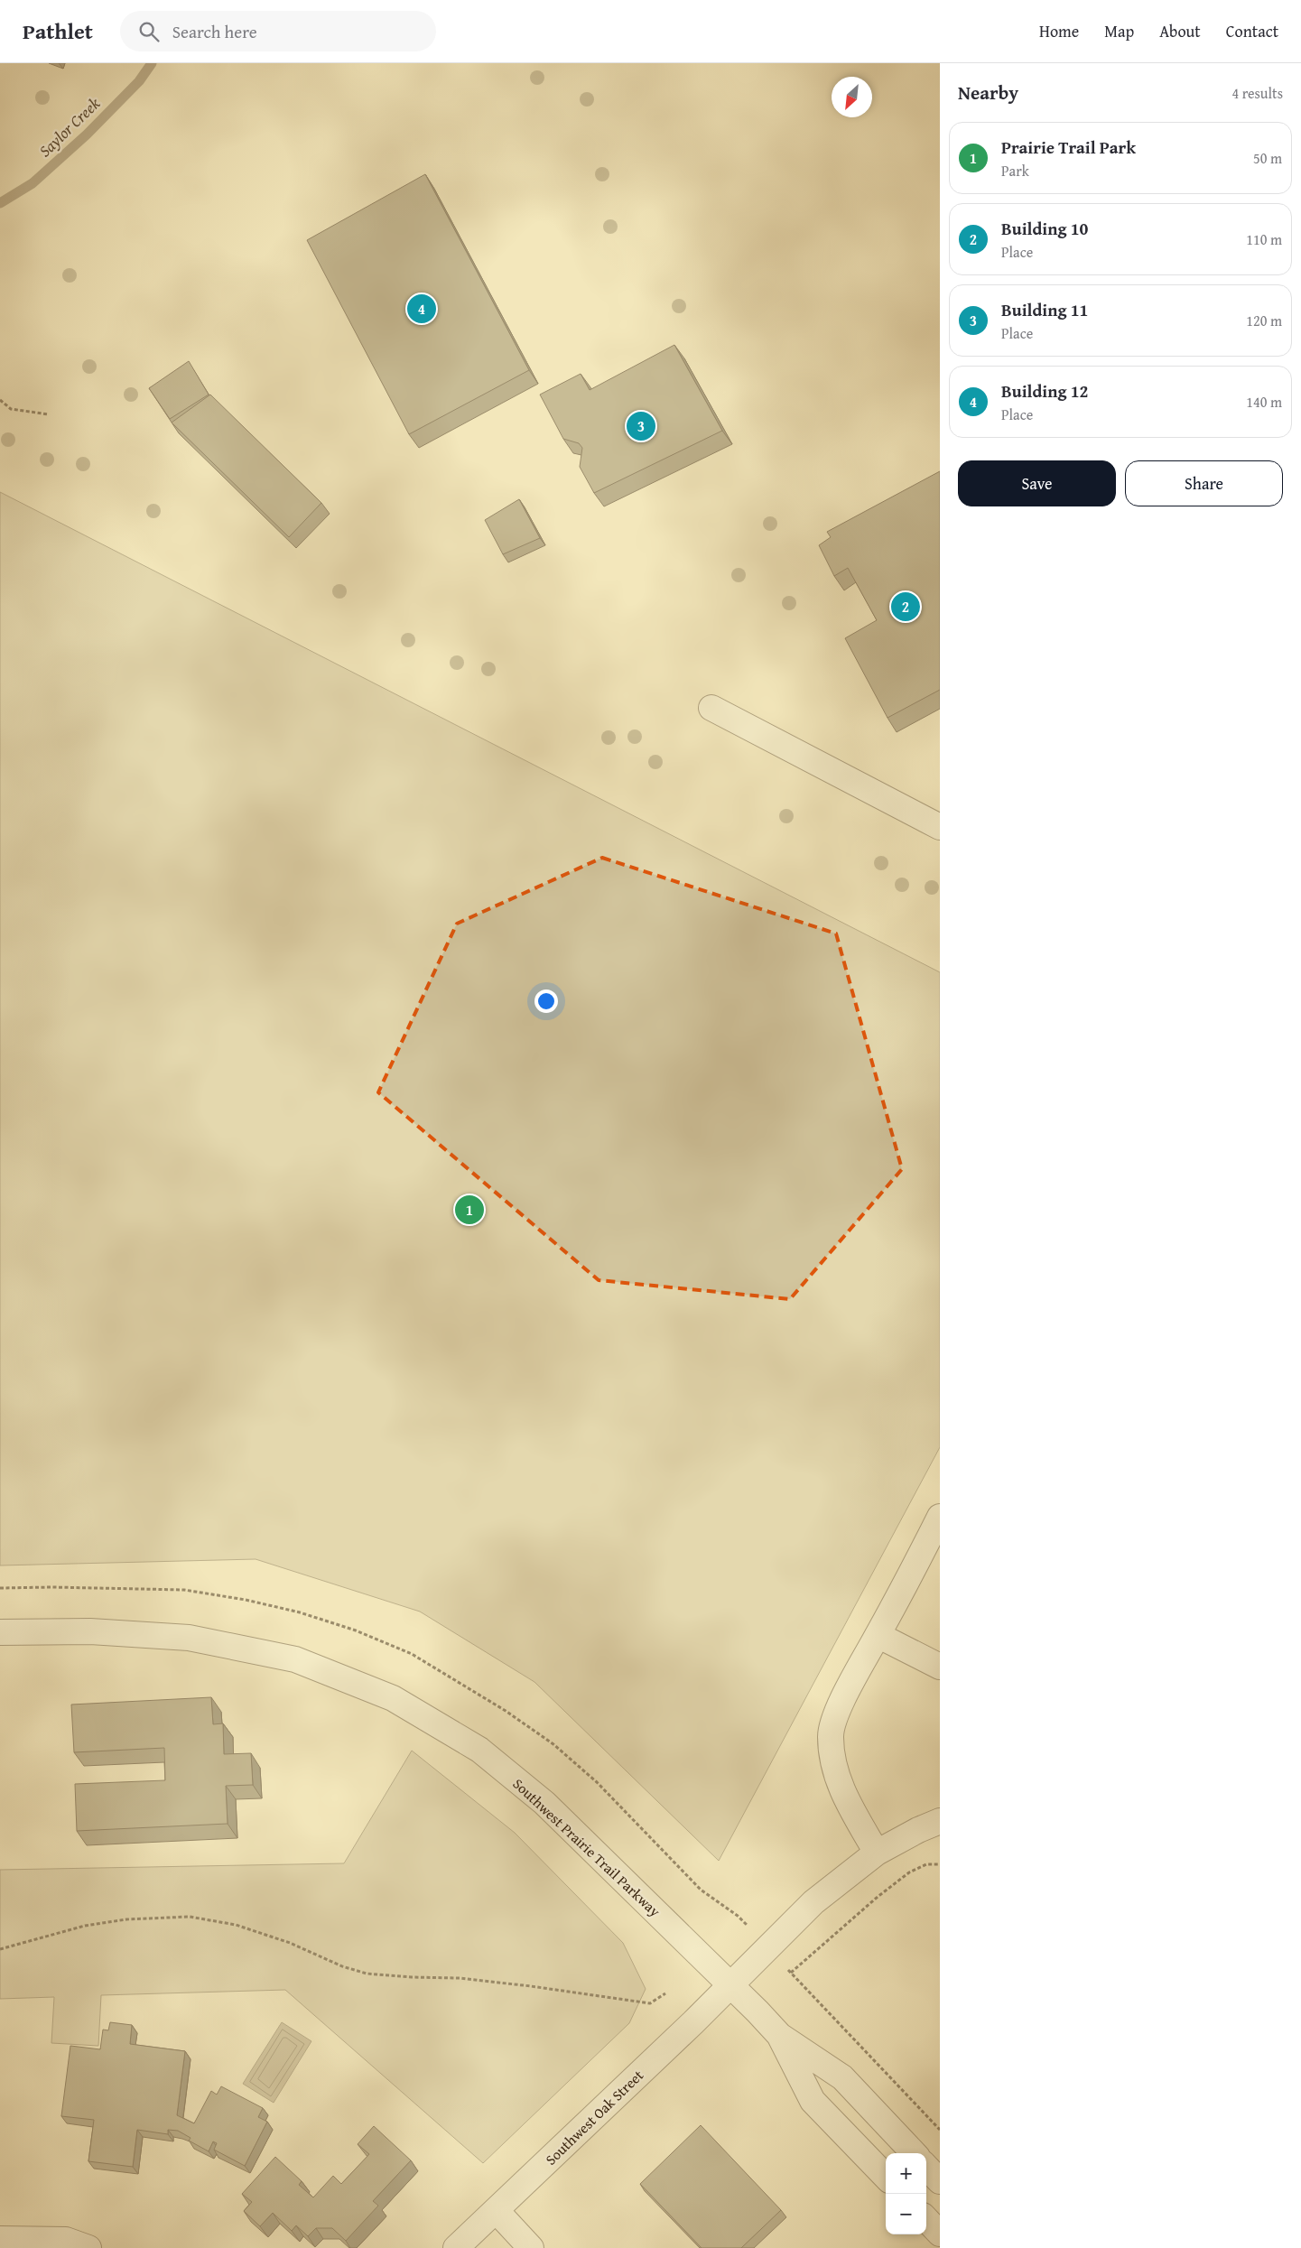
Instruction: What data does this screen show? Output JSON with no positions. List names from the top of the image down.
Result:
{
  "streets": {
    "street": ["Southwest Prairie Trail Parkway", "Southwest Oak Street"]
  },
  "crossings": [
    ["Southwest Prairie Trail Parkway", "Southwest Oak Street"]
  ],
  "water": ["Saylor Creek"],
  "north": "bottom left",
  "page": {
    "header": "Pathlet",
    "search": "Search here",
    "nav": [
      "Home",
      "Map",
      "About",
      "Contact"
    ],
    "heading": ["Nearby", "4 results"],
    "list": [
      {
        "mark": "1",
        "name": "Prairie Trail Park",
        "note": "Park",
        "value": "50 m"
      },
      {
        "mark": "2",
        "name": "Building 10",
        "note": "Place",
        "value": "110 m"
      },
      {
        "mark": "3",
        "name": "Building 11",
        "note": "Place",
        "value": "120 m"
      },
      {
        "mark": "4",
        "name": "Building 12",
        "note": "Place",
        "value": "140 m"
      }
    ],
    "pins": [
      "4",
      "3",
      "2",
      "1"
    ],
    "buttons": ["Save", "Share"],
    "map_buttons": ["+", "−"]
  }
}
